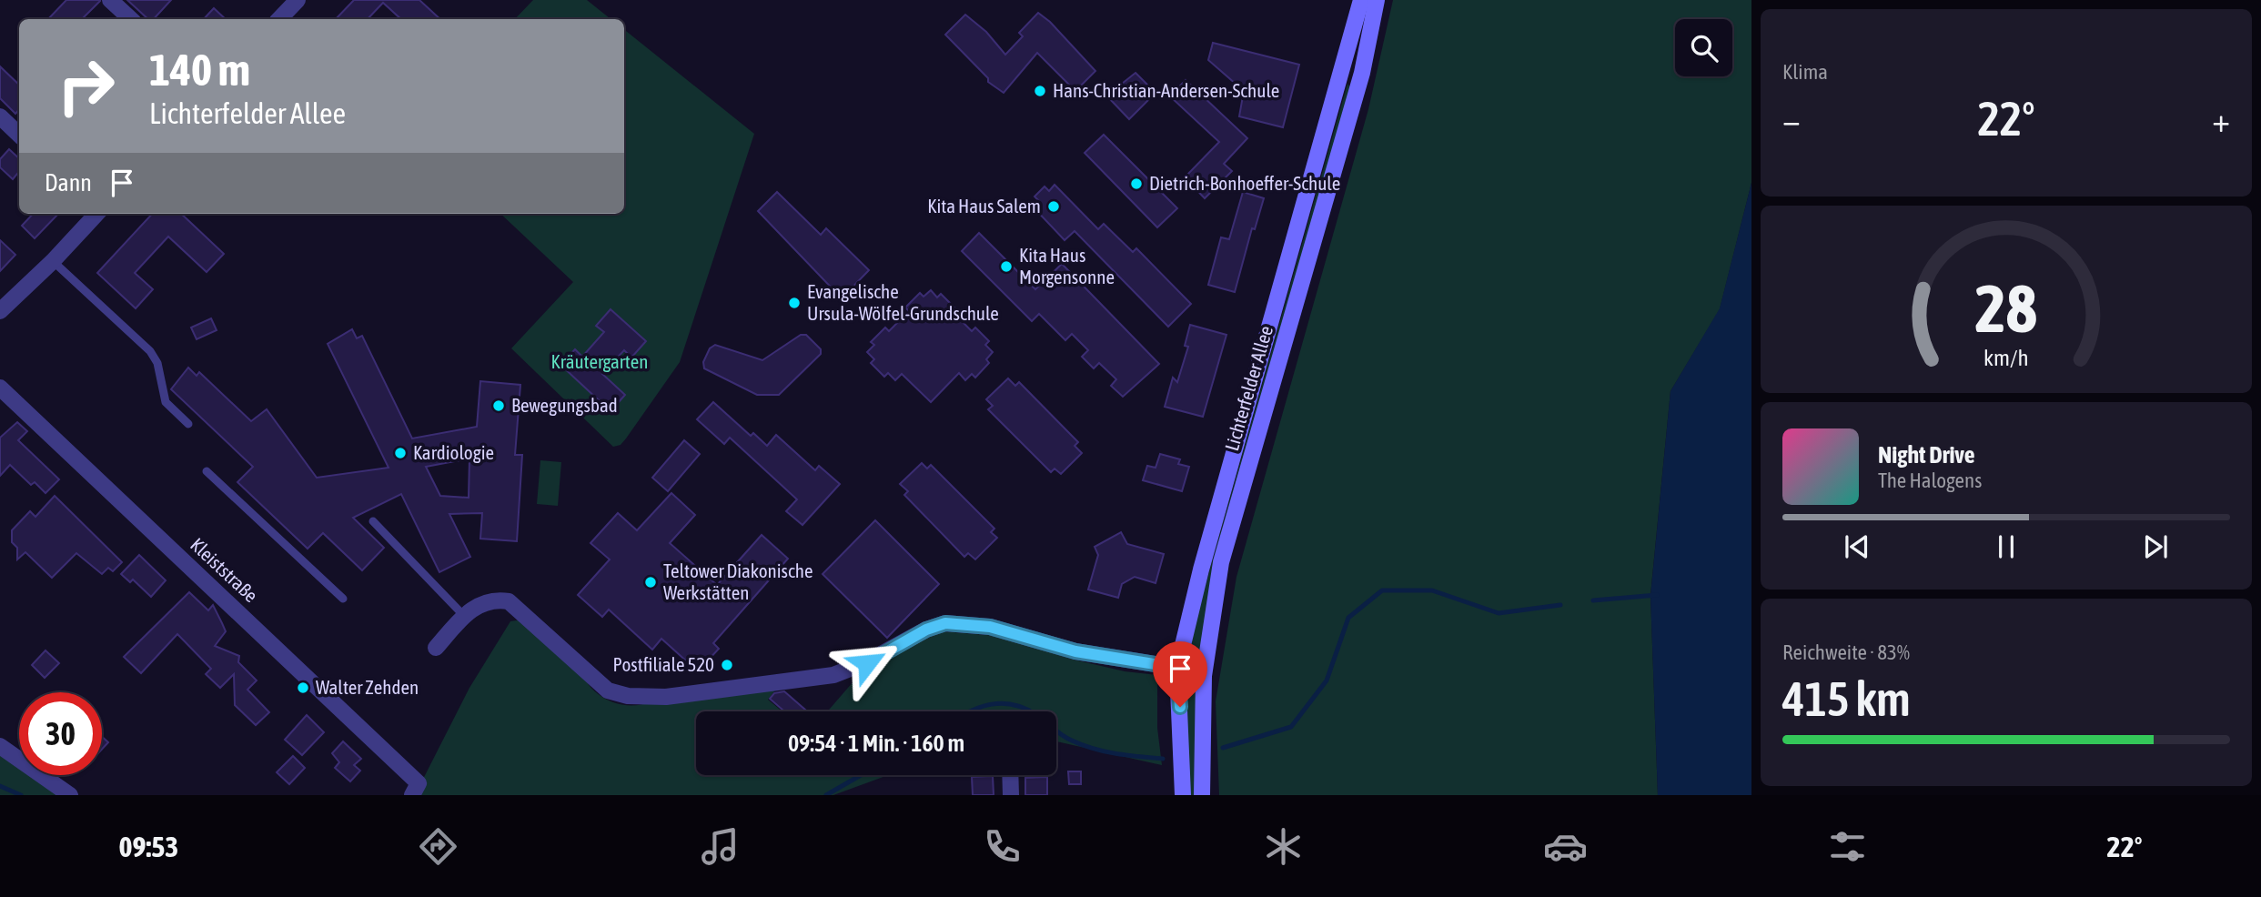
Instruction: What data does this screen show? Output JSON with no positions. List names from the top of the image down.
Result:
{
  "streets": {
    "main road": ["Lichterfelder Allee"],
    "street": ["Kleiststraße"]
  },
  "parks": ["Kräutergarten"],
  "places": [
    "Hans-Christian-Andersen-Schule",
    "Dietrich-Bonhoeffer-Schule",
    "Kita Haus Salem",
    "Kita Haus Morgensonne",
    "Evangelische Ursula-Wölfel-Grundschule",
    "Bewegungsbad",
    "Kardiologie",
    "Teltower Diakonische Werkstätten",
    "Postfiliale 520",
    "Walter Zehden"
  ],
  "page": {
    "tile": [
      "Klima",
      ["Reichweite · 83%", "415 km"]
    ],
    "turn": ["140 m", "Lichterfelder Allee"],
    "heat": ["−", "22°", "+"],
    "then": "Dann",
    "song": ["Night Drive", "The Halogens"],
    "limit": "30",
    "trip": "09:54 · 1 Min. · 160 m",
    "tabs": ["09:53", "22°"],
    "gauge": ["28", "km/h"]
  }
}
